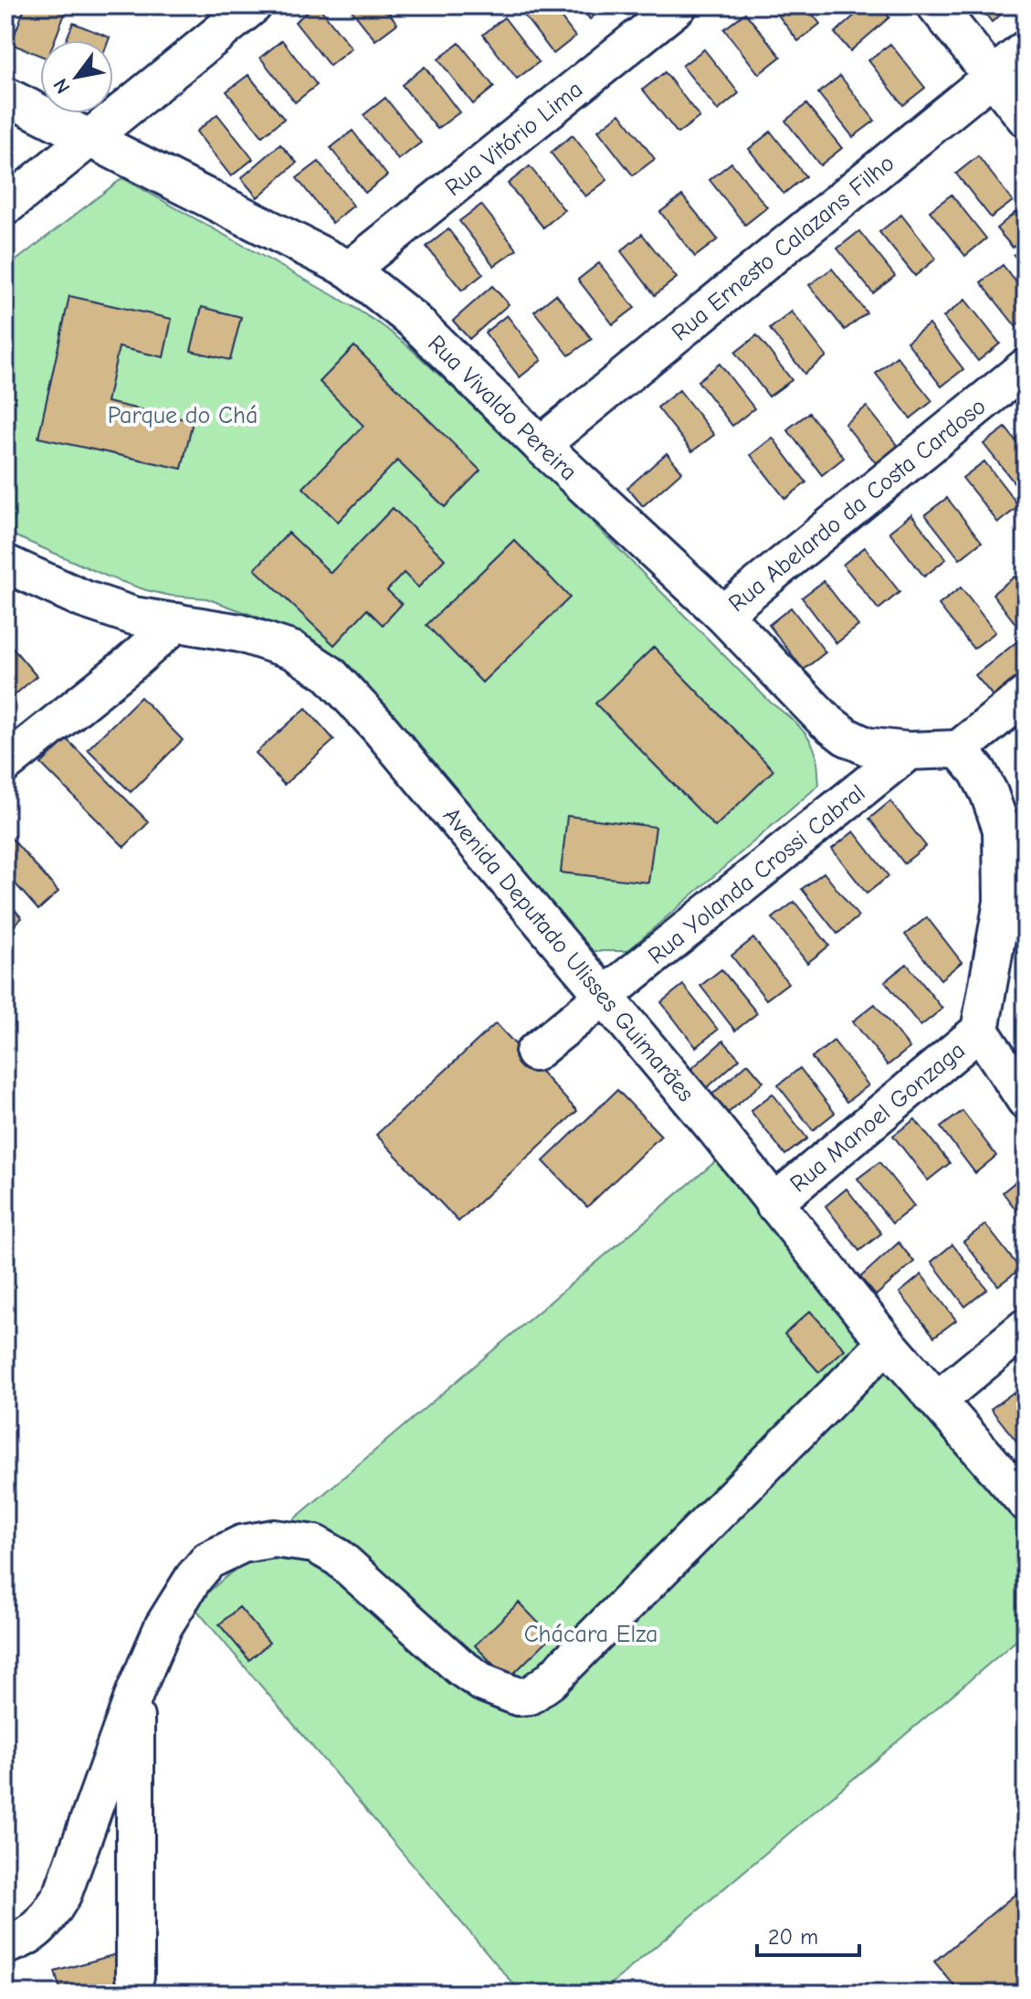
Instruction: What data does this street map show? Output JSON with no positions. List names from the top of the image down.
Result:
{
  "streets": {
    "street": [
      "Rua Vitório Lima",
      "Rua Ernesto Calazans Filho",
      "Rua Vivaldo Pereira",
      "Rua Abelardo da Costa Cardoso",
      "Rua Yolanda Crossi Cabral",
      "Avenida Deputado Ulisses Guimarães",
      "Rua Manoel Gonzaga"
    ]
  },
  "crossings": [
    ["Rua Vitório Lima", "Rua Vivaldo Pereira"],
    ["Rua Ernesto Calazans Filho", "Rua Vivaldo Pereira"],
    ["Rua Vivaldo Pereira", "Rua Abelardo da Costa Cardoso"],
    ["Rua Vivaldo Pereira", "Rua Yolanda Crossi Cabral"],
    ["Rua Yolanda Crossi Cabral", "Avenida Deputado Ulisses Guimarães"],
    ["Avenida Deputado Ulisses Guimarães", "Rua Manoel Gonzaga"]
  ],
  "parks": ["Parque do Chá", "Chácara Elza"],
  "scale_bar": "20 m",
  "north": "bottom left"
}
